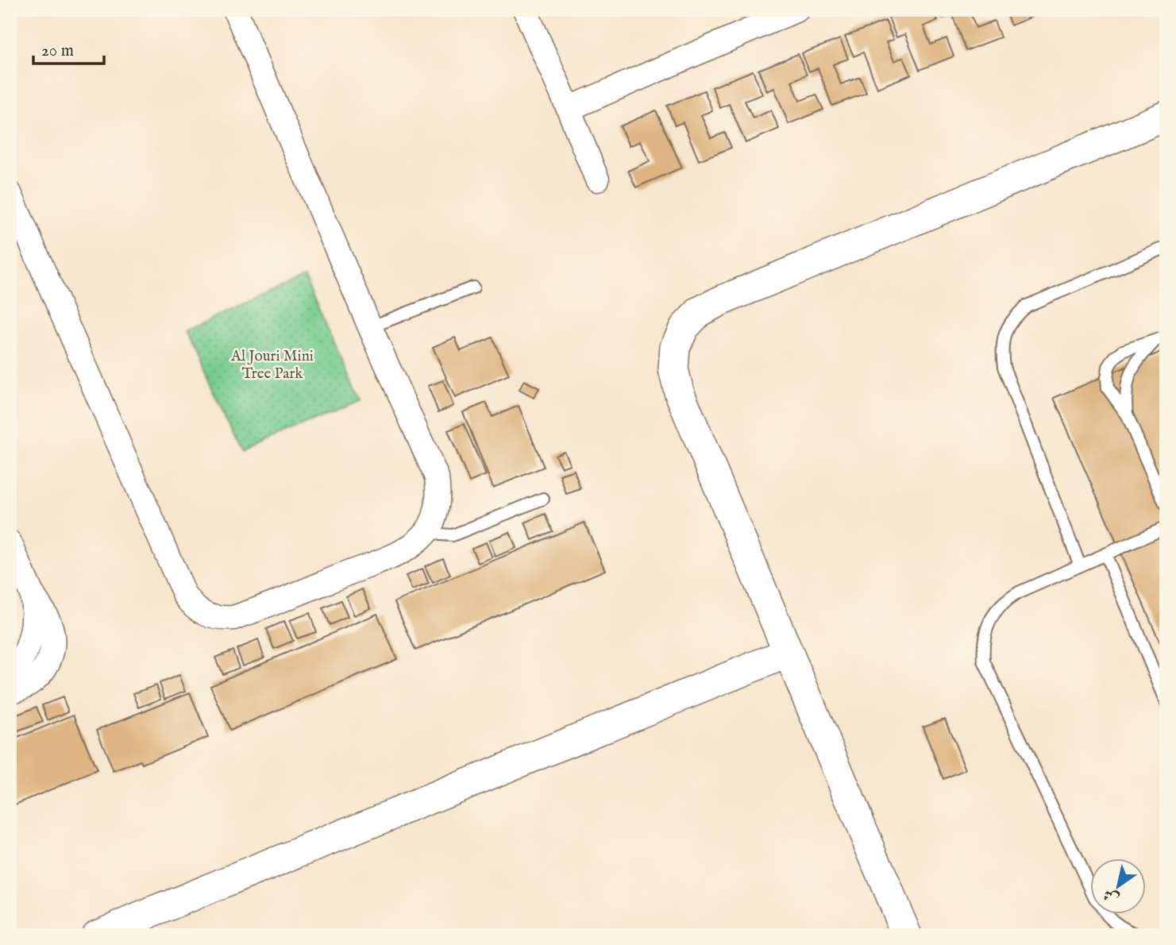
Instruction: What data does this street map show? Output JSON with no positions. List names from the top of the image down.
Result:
{
  "parks": ["Al Jouri Mini Tree Park"],
  "scale_bar": "20 m",
  "north": "bottom left"
}
